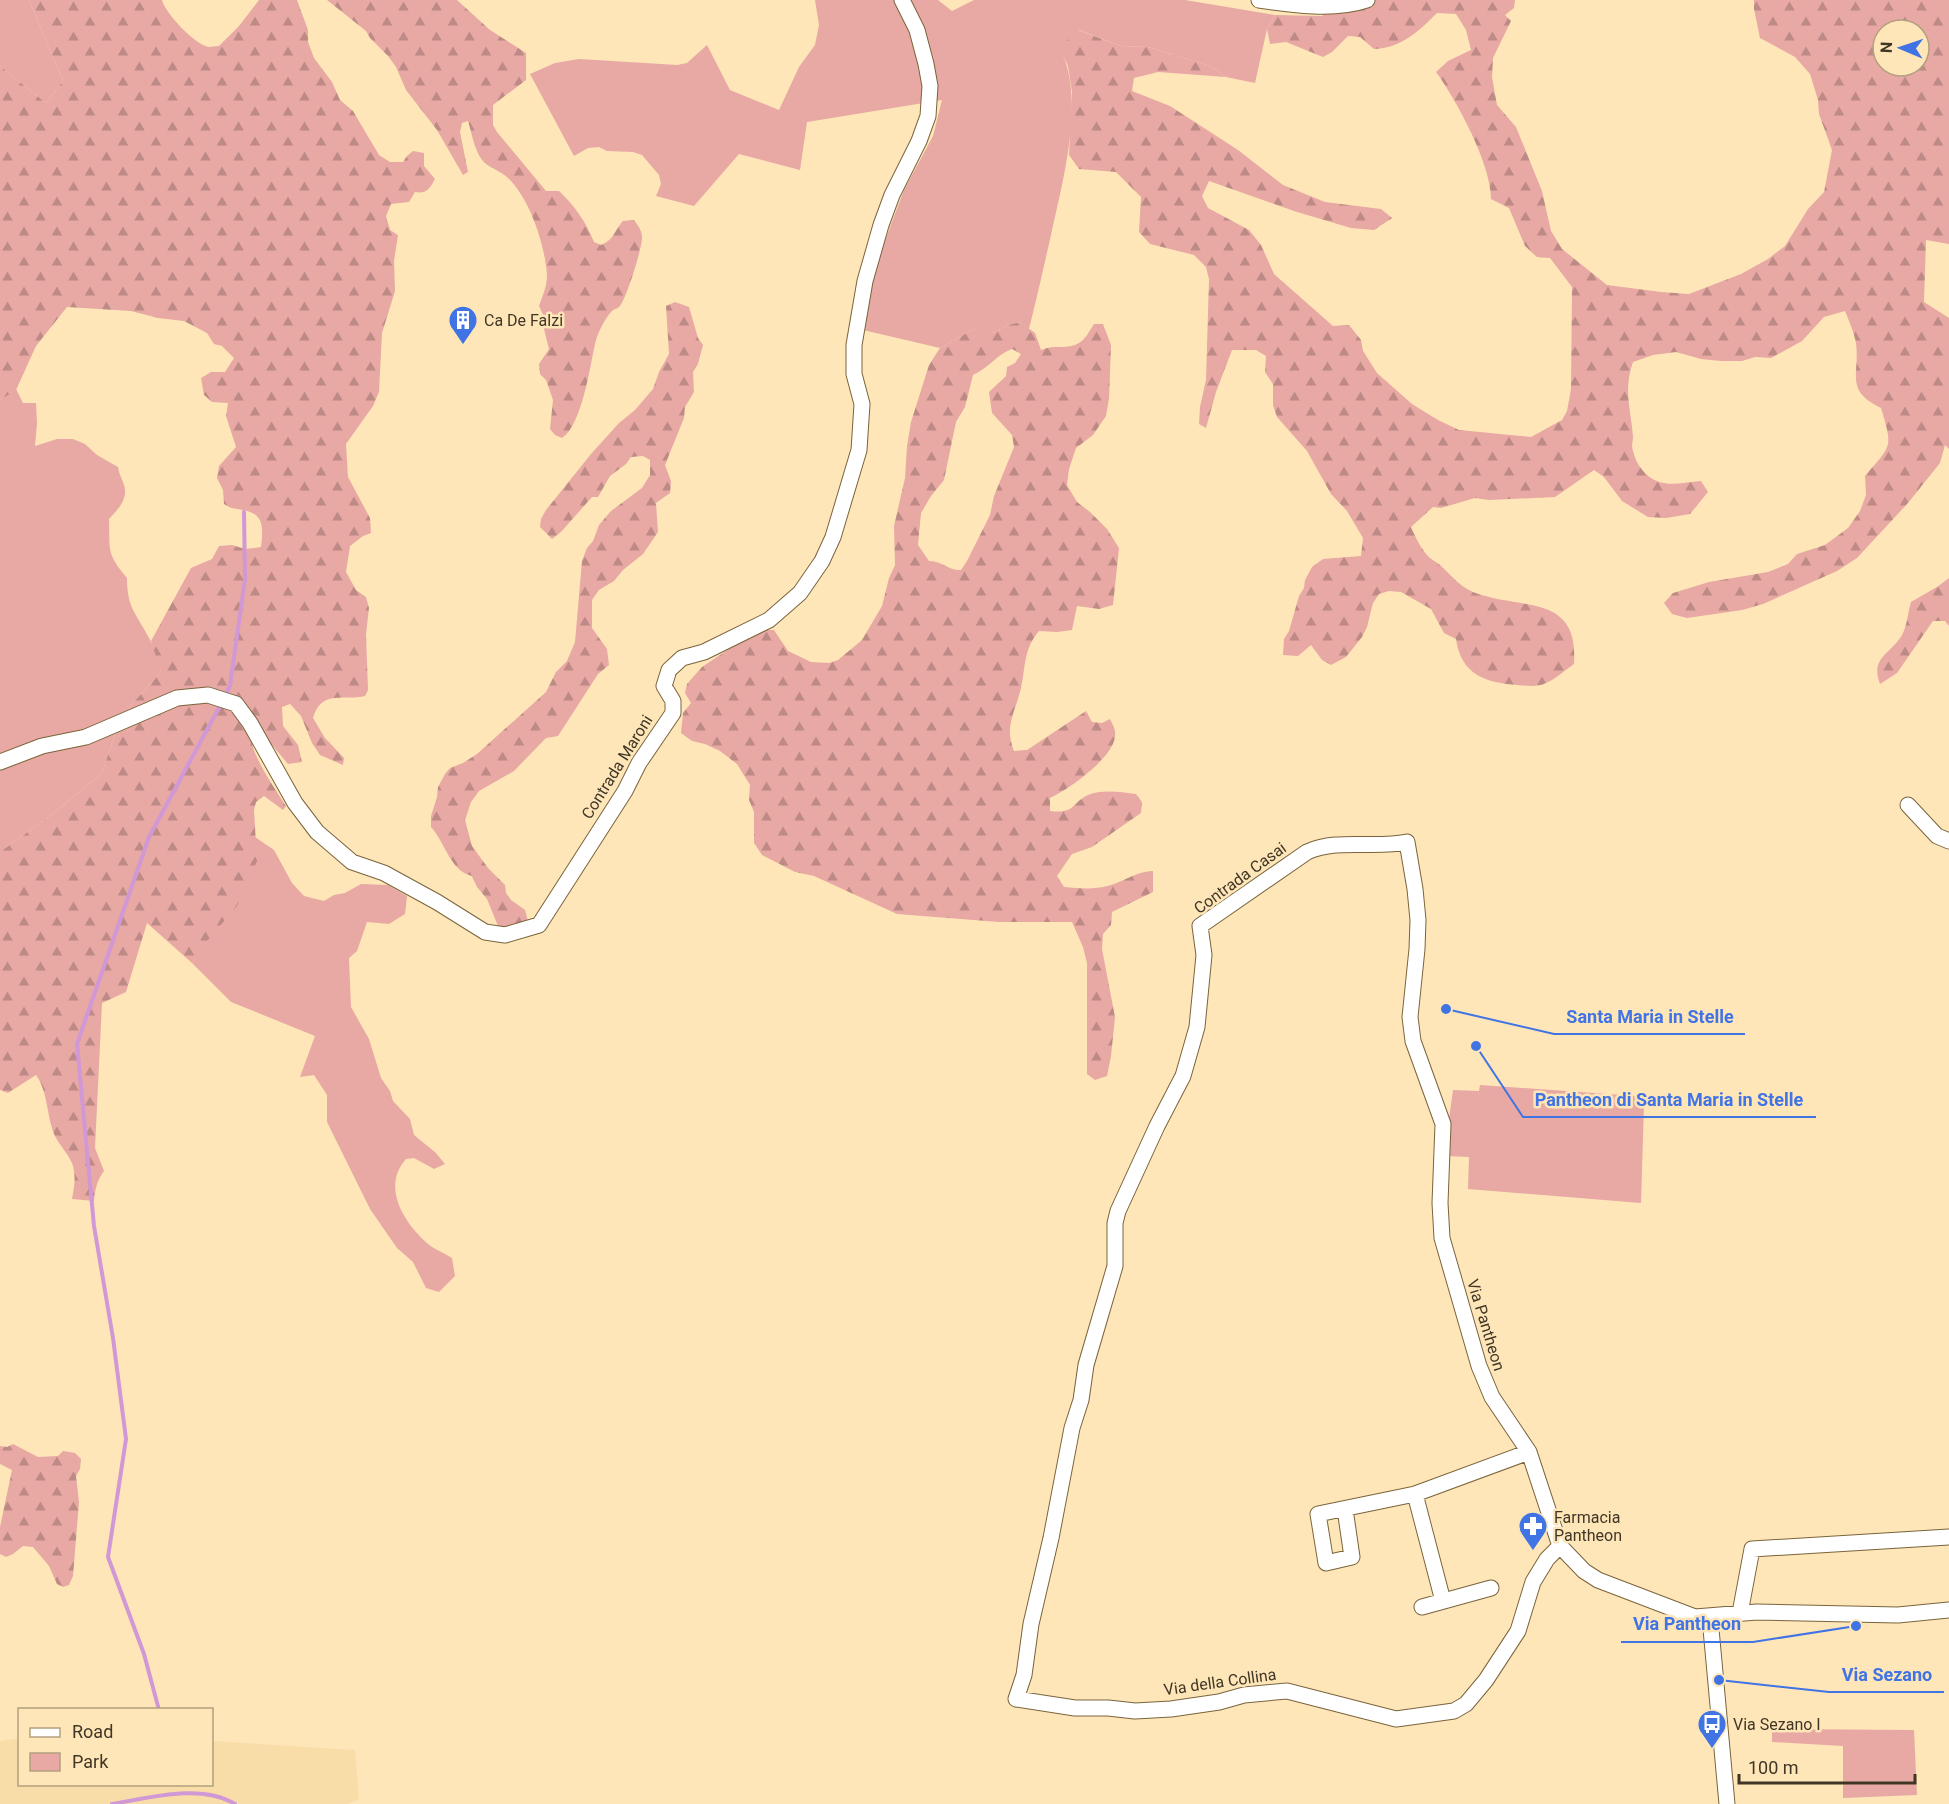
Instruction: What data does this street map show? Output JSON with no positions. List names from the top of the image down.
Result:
{
  "streets": {
    "street": [
      "Contrada Maroni",
      "Contrada Casai",
      "Via Pantheon",
      "Via della Collina"
    ]
  },
  "crossings": [
    ["Contrada Casai", "Via Pantheon"],
    ["Contrada Casai", "Via della Collina"],
    ["Via Pantheon", "Via della Collina"]
  ],
  "places": {
    "building": ["Ca De Falzi"],
    "other": [
      "Santa Maria in Stelle",
      "Pantheon di Santa Maria in Stelle",
      "Via Pantheon",
      "Via Sezano"
    ],
    "pharmacy": ["Farmacia Pantheon"],
    "bus stop": ["Via Sezano I"]
  },
  "legend": ["Road", "Park"],
  "scale_bar": "100 m",
  "north": "left"
}
